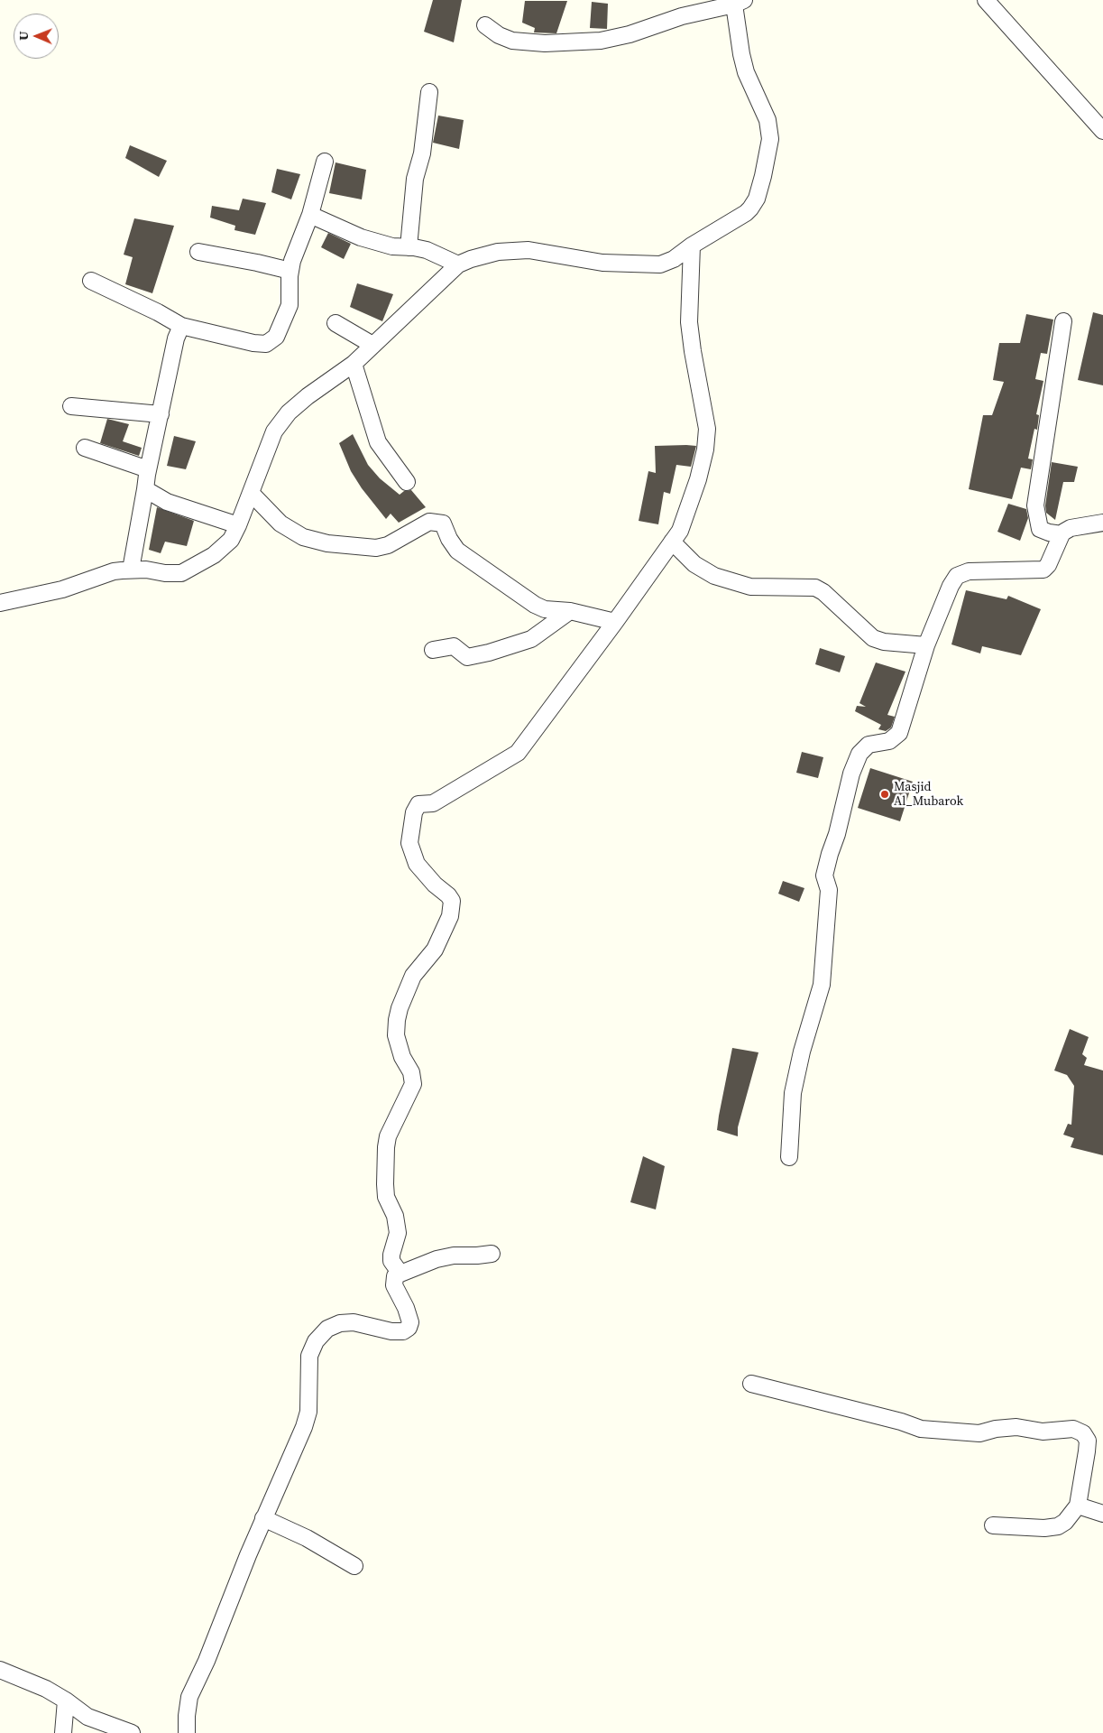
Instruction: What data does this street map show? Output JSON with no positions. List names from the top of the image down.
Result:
{
  "places": ["Masjid Al_Mubarok"],
  "north": "left"
}
